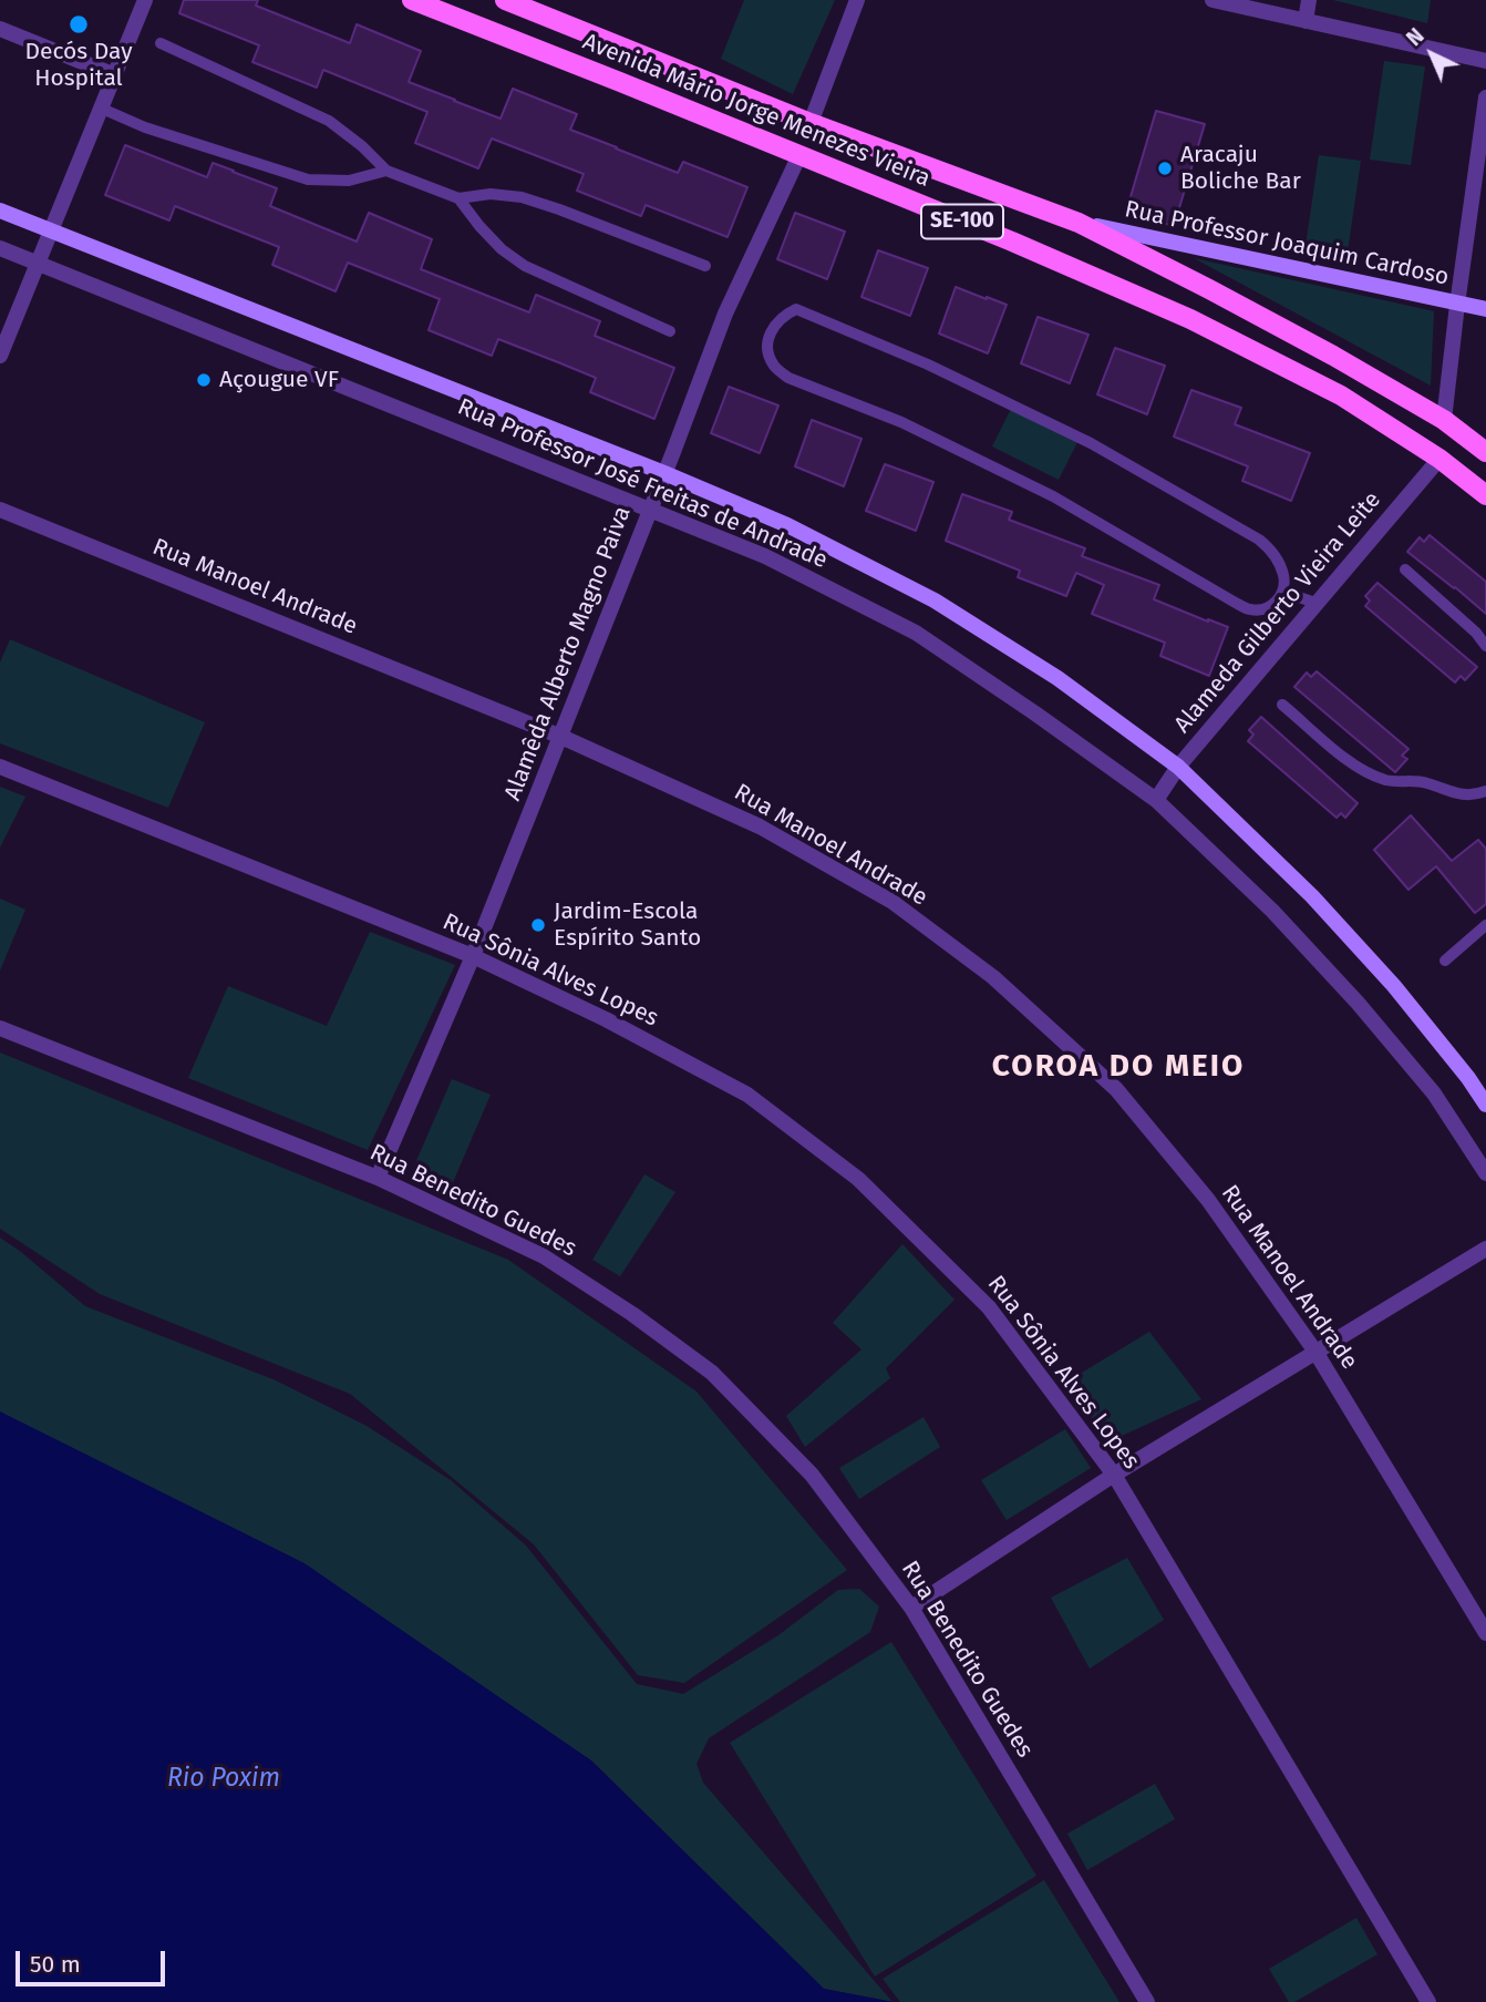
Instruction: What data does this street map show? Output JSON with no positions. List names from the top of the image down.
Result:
{
  "streets": {
    "main road": ["Avenida Mário Jorge Menezes Vieira", "SE-100"],
    "street": [
      "Rua Professor Joaquim Cardoso",
      "Rua Professor José Freitas de Andrade",
      "Rua Manoel Andrade",
      "Alameda Gilberto Vieira Leite",
      "Alamêda Alberto Magno Paiva",
      "Rua Sônia Alves Lopes",
      "Rua Benedito Guedes"
    ]
  },
  "crossings": [
    ["Avenida Mário Jorge Menezes Vieira", "Rua Professor Joaquim Cardoso"],
    ["Avenida Mário Jorge Menezes Vieira", "Alameda Gilberto Vieira Leite"],
    ["Avenida Mário Jorge Menezes Vieira", "Alamêda Alberto Magno Paiva"],
    ["Rua Professor José Freitas de Andrade", "Alameda Gilberto Vieira Leite"],
    ["Rua Professor José Freitas de Andrade", "Alamêda Alberto Magno Paiva"],
    ["Rua Manoel Andrade", "Alamêda Alberto Magno Paiva"],
    ["Alamêda Alberto Magno Paiva", "Rua Sônia Alves Lopes"],
    ["Alamêda Alberto Magno Paiva", "Rua Benedito Guedes"]
  ],
  "districts": ["COROA DO MEIO"],
  "water": ["Rio Poxim"],
  "places": [
    "Decós Day Hospital",
    "Aracaju Boliche Bar",
    "Açougue VF",
    "Jardim-Escola Espírito Santo"
  ],
  "scale_bar": "50 m",
  "north": "top left"
}
